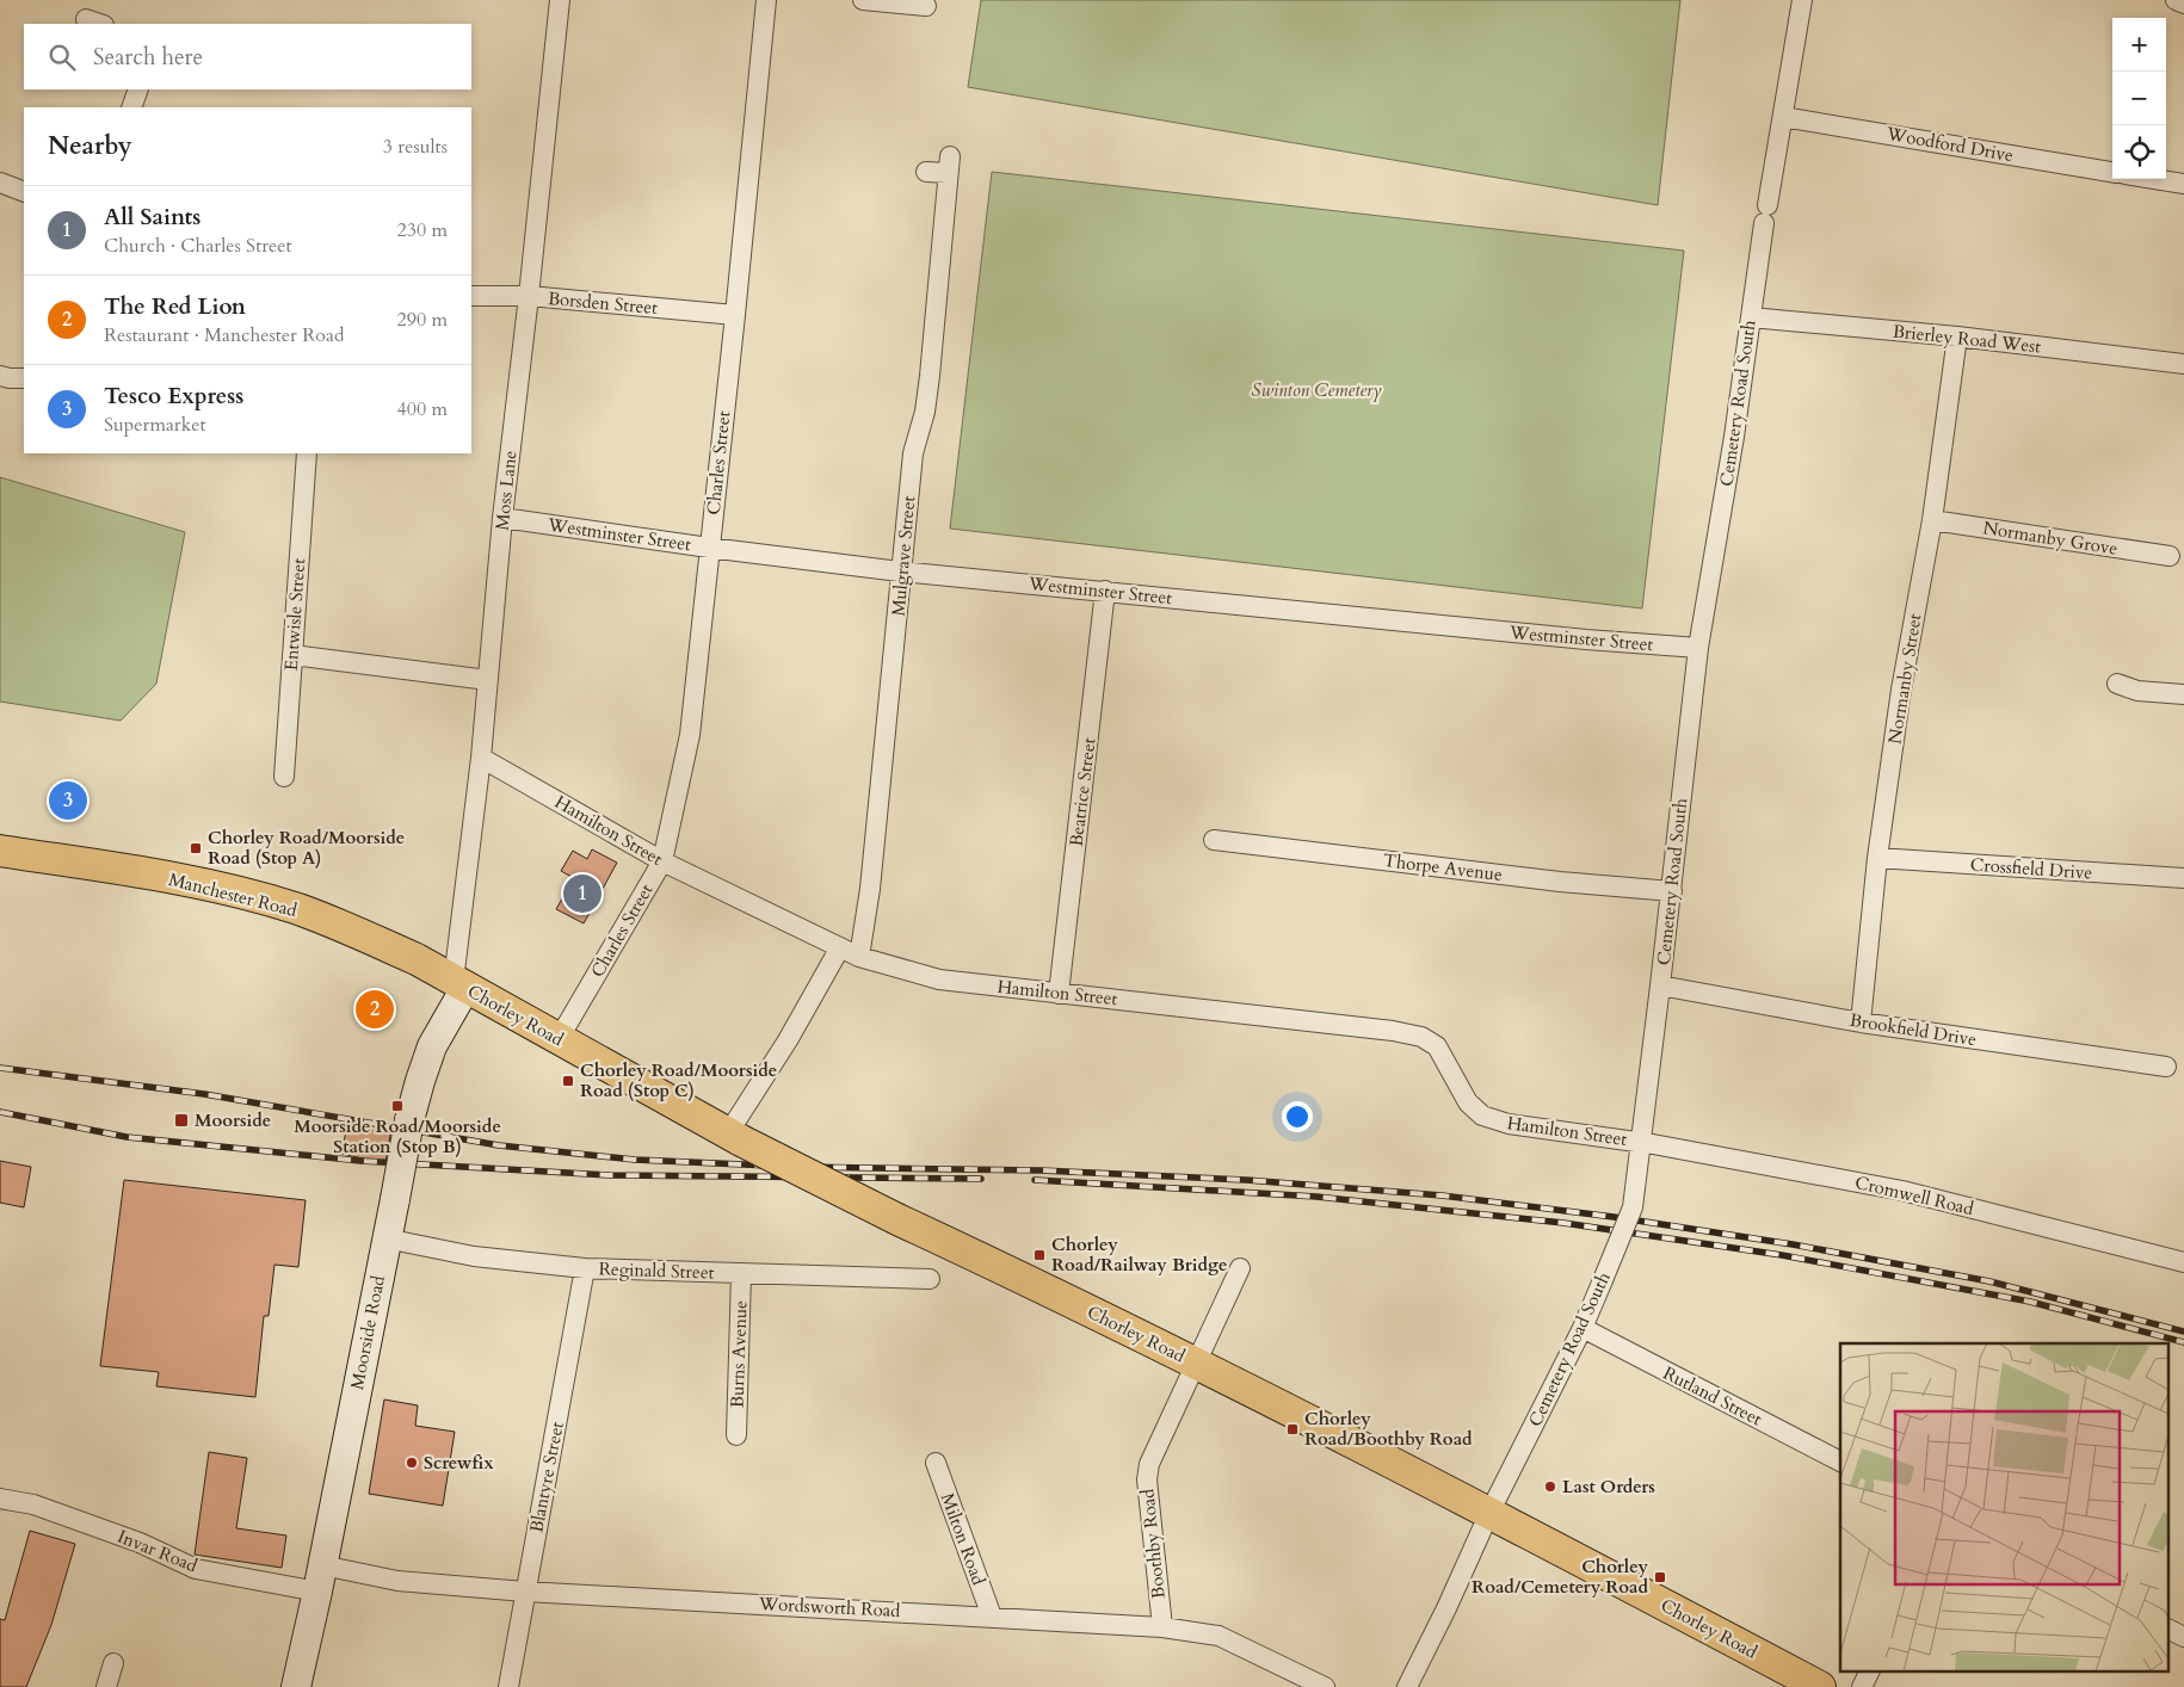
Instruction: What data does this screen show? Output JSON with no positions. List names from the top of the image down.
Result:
{
  "streets": {
    "main road": ["Manchester Road", "Chorley Road"],
    "street": [
      "Woodford Drive",
      "Borsden Street",
      "Brierley Road West",
      "Cemetery Road South",
      "Charles Street",
      "Moss Lane",
      "Westminster Street",
      "Normanby Grove",
      "Mulgrave Street",
      "Entwisle Street",
      "Normanby Street",
      "Beatrice Street",
      "Hamilton Street",
      "Thorpe Avenue",
      "Crossfield Drive",
      "Brookfield Drive",
      "Cromwell Road",
      "Reginald Street",
      "Moorside Road",
      "Burns Avenue",
      "Rutland Street",
      "Blantyre Street",
      "Milton Road",
      "Boothby Road",
      "Invar Road",
      "Wordsworth Road"
    ]
  },
  "crossings": [
    ["Woodford Drive", "Cemetery Road South"],
    ["Borsden Street", "Charles Street"],
    ["Borsden Street", "Moss Lane"],
    ["Brierley Road West", "Cemetery Road South"],
    ["Brierley Road West", "Normanby Street"],
    ["Cemetery Road South", "Westminster Street"],
    ["Cemetery Road South", "Hamilton Street"],
    ["Cemetery Road South", "Thorpe Avenue"],
    ["Cemetery Road South", "Chorley Road"],
    ["Cemetery Road South", "Brookfield Drive"],
    ["Cemetery Road South", "Cromwell Road"],
    ["Cemetery Road South", "Rutland Street"],
    ["Charles Street", "Westminster Street"],
    ["Charles Street", "Hamilton Street"],
    ["Charles Street", "Chorley Road"],
    ["Moss Lane", "Westminster Street"],
    ["Moss Lane", "Hamilton Street"],
    ["Moss Lane", "Manchester Road"],
    ["Moss Lane", "Chorley Road"],
    ["Moss Lane", "Moorside Road"],
    ["Westminster Street", "Mulgrave Street"],
    ["Westminster Street", "Beatrice Street"],
    ["Normanby Grove", "Normanby Street"],
    ["Mulgrave Street", "Hamilton Street"],
    ["Normanby Street", "Crossfield Drive"],
    ["Normanby Street", "Brookfield Drive"],
    ["Beatrice Street", "Hamilton Street"],
    ["Hamilton Street", "Cromwell Road"],
    ["Manchester Road", "Chorley Road"],
    ["Manchester Road", "Moorside Road"],
    ["Chorley Road", "Moorside Road"],
    ["Chorley Road", "Boothby Road"],
    ["Reginald Street", "Moorside Road"],
    ["Reginald Street", "Burns Avenue"],
    ["Reginald Street", "Blantyre Street"],
    ["Moorside Road", "Invar Road"],
    ["Moorside Road", "Wordsworth Road"],
    ["Blantyre Street", "Wordsworth Road"],
    ["Milton Road", "Wordsworth Road"],
    ["Boothby Road", "Wordsworth Road"],
    ["Invar Road", "Wordsworth Road"]
  ],
  "parks": ["Swinton Cemetery"],
  "places": {
    "transit": [
      "Chorley Road/Moorside Road (Stop A)",
      "Chorley Road/Moorside Road (Stop C)",
      "Moorside Road/Moorside Station (Stop B)",
      "Moorside",
      "Chorley Road/Railway Bridge",
      "Chorley Road/Boothby Road",
      "Chorley Road/Cemetery Road"
    ],
    "other": ["Screwfix", "Last Orders"]
  },
  "page": {
    "map_buttons": ["+", "−"],
    "search": "Search here",
    "heading": ["Nearby", "3 results"],
    "list": [
      {
        "mark": "1",
        "name": "All Saints",
        "note": "Church · Charles Street",
        "value": "230 m"
      },
      {
        "mark": "2",
        "name": "The Red Lion",
        "note": "Restaurant · Manchester Road",
        "value": "290 m"
      },
      {
        "mark": "3",
        "name": "Tesco Express",
        "note": "Supermarket",
        "value": "400 m"
      }
    ],
    "pins": ["3", "1", "2"]
  }
}
